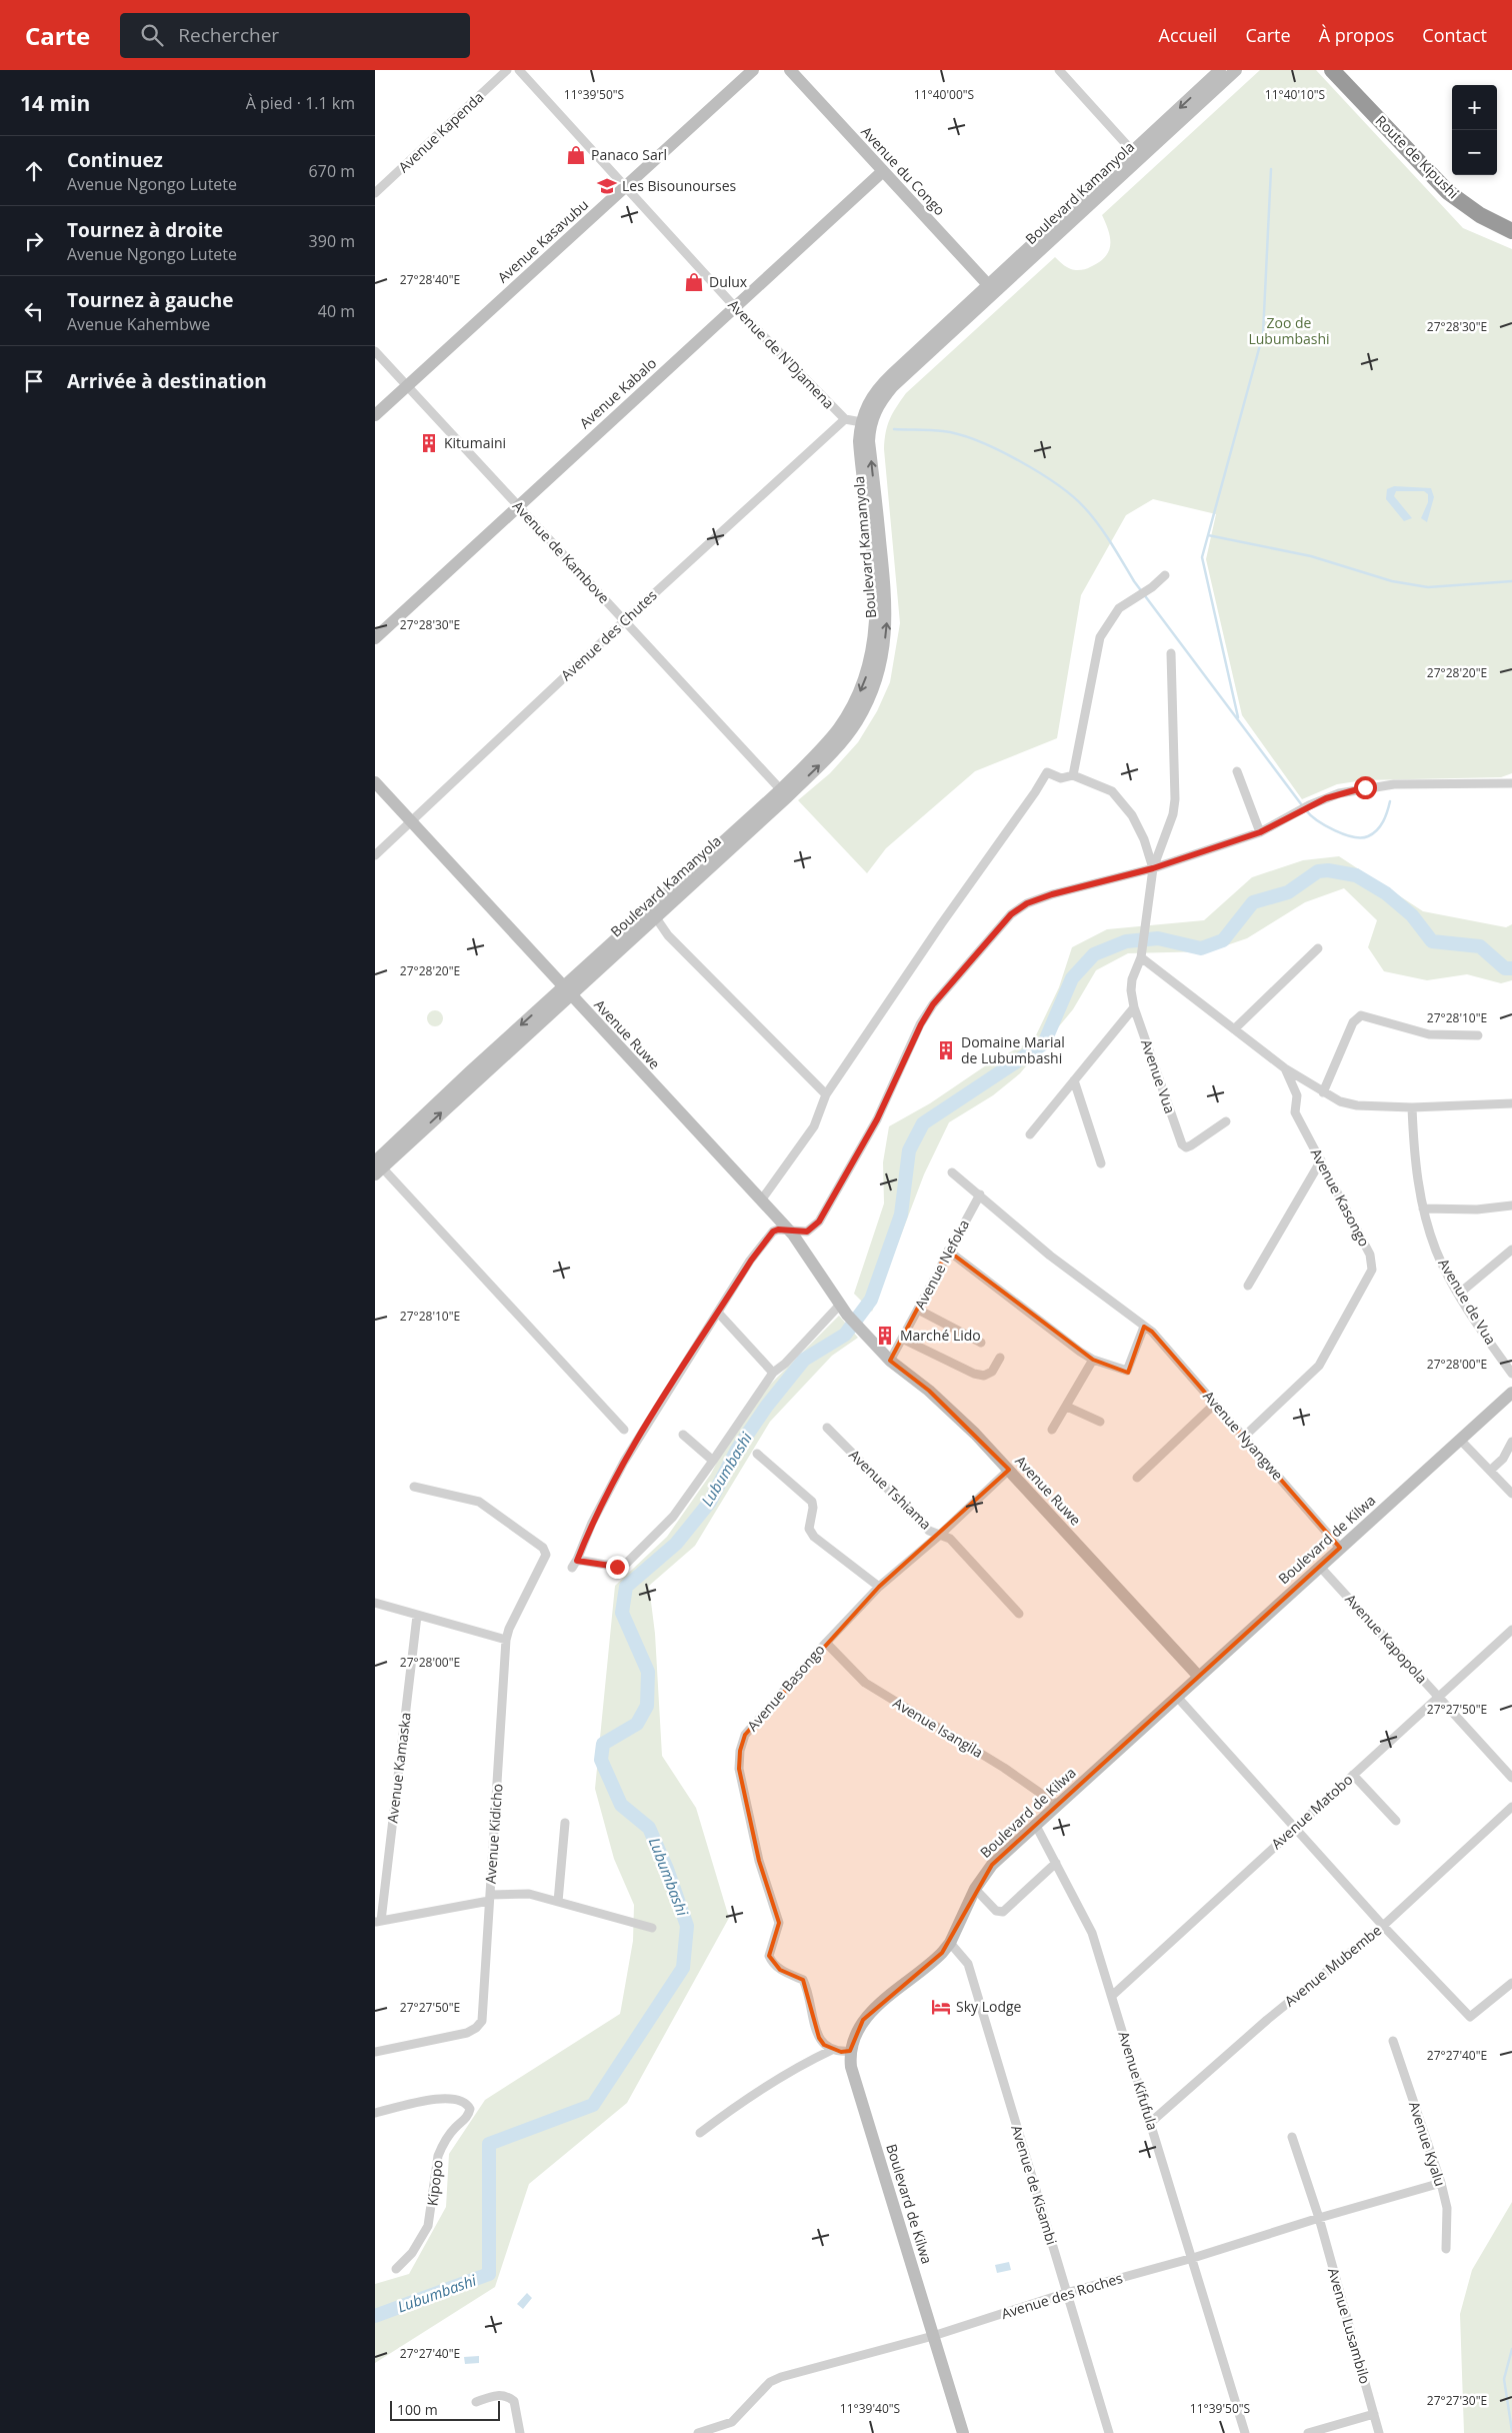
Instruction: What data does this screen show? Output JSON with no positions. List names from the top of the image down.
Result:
{
  "streets": {
    "highway": ["Route de Kipushi"],
    "street": [
      "Avenue Kapenda",
      "Avenue du Congo",
      "Boulevard Kamanyola",
      "Avenue Kasavubu",
      "Avenue de N'Djamena",
      "Avenue Kabalo",
      "Avenue de Kambove",
      "Avenue des Chutes",
      "Avenue Ruwe",
      "Avenue Vua",
      "Avenue Kasongo",
      "Avenue Nefoka",
      "Avenue de Vua",
      "Avenue Nyangwe",
      "Avenue Tshiama",
      "Boulevard de Kilwa",
      "Avenue Kapopola",
      "Avenue Basongo",
      "Avenue Isangila",
      "Avenue Kamaska",
      "Avenue Matobo",
      "Avenue Kidicho",
      "Avenue Mubembe",
      "Avenue Kifufula",
      "Avenue Kyalu",
      "Kipopo",
      "Avenue de Kisambi",
      "Avenue des Roches",
      "Avenue Lusambilo"
    ]
  },
  "crossings": [
    ["Avenue du Congo", "Boulevard Kamanyola"],
    ["Avenue du Congo", "Avenue Kabalo"],
    ["Boulevard Kamanyola", "Avenue de N'Djamena"],
    ["Boulevard Kamanyola", "Avenue de Kambove"],
    ["Boulevard Kamanyola", "Avenue Ruwe"],
    ["Avenue Kasavubu", "Avenue de N'Djamena"],
    ["Avenue Kasavubu", "Avenue de Kambove"],
    ["Avenue de N'Djamena", "Avenue Kabalo"],
    ["Avenue de N'Djamena", "Avenue des Chutes"],
    ["Avenue Kabalo", "Avenue de Kambove"],
    ["Avenue de Kambove", "Avenue des Chutes"],
    ["Avenue des Chutes", "Avenue Ruwe"],
    ["Avenue Ruwe", "Avenue Nefoka"],
    ["Avenue Ruwe", "Boulevard de Kilwa"],
    ["Avenue Ruwe", "Avenue Basongo"],
    ["Avenue Kasongo", "Avenue Nyangwe"],
    ["Avenue Nefoka", "Avenue Nyangwe"],
    ["Avenue Nyangwe", "Boulevard de Kilwa"],
    ["Avenue Tshiama", "Avenue Basongo"],
    ["Boulevard de Kilwa", "Avenue Kapopola"],
    ["Boulevard de Kilwa", "Avenue Isangila"],
    ["Boulevard de Kilwa", "Avenue Kifufula"],
    ["Boulevard de Kilwa", "Avenue de Kisambi"],
    ["Boulevard de Kilwa", "Avenue des Roches"],
    ["Avenue Kapopola", "Avenue Matobo"],
    ["Avenue Basongo", "Avenue Isangila"],
    ["Avenue Matobo", "Avenue Kifufula"],
    ["Avenue Mubembe", "Avenue Kifufula"],
    ["Avenue Kifufula", "Avenue des Roches"],
    ["Avenue Kyalu", "Avenue des Roches"],
    ["Avenue de Kisambi", "Avenue des Roches"],
    ["Avenue des Roches", "Avenue Lusambilo"]
  ],
  "water": ["Lubumbashi"],
  "parks": ["Zoo de Lubumbashi"],
  "places": {
    "shop": ["Panaco Sarl", "Dulux"],
    "school or university": ["Les Bisounourses"],
    "building": ["Kitumaini", "Domaine Marial de Lubumbashi", "Marché Lido"],
    "hotel": ["Sky Lodge"]
  },
  "scale_bar": "100 m",
  "page": {
    "header": "Carte",
    "search": "Rechercher",
    "nav": [
      "Accueil",
      "Carte",
      "À propos",
      "Contact"
    ],
    "heading": ["14 min", "À pied · 1.1 km"],
    "map_buttons": ["+", "−"],
    "list": [
      ["Continuez", "Avenue Ngongo Lutete", "670 m"],
      ["Tournez à droite", "Avenue Ngongo Lutete", "390 m"],
      ["Tournez à gauche", "Avenue Kahembwe", "40 m"],
      "Arrivée à destination"
    ],
    "scale": "100 m"
  },
  "coordinates": [
    "11°39'50\"S",
    "11°40'00\"S",
    "11°40'10\"S",
    "27°28'40\"E",
    "27°28'30\"E",
    "27°28'20\"E",
    "27°28'10\"E",
    "27°28'00\"E",
    "27°27'50\"E",
    "27°27'40\"E",
    "27°27'30\"E",
    "11°39'40\"S"
  ]
}
